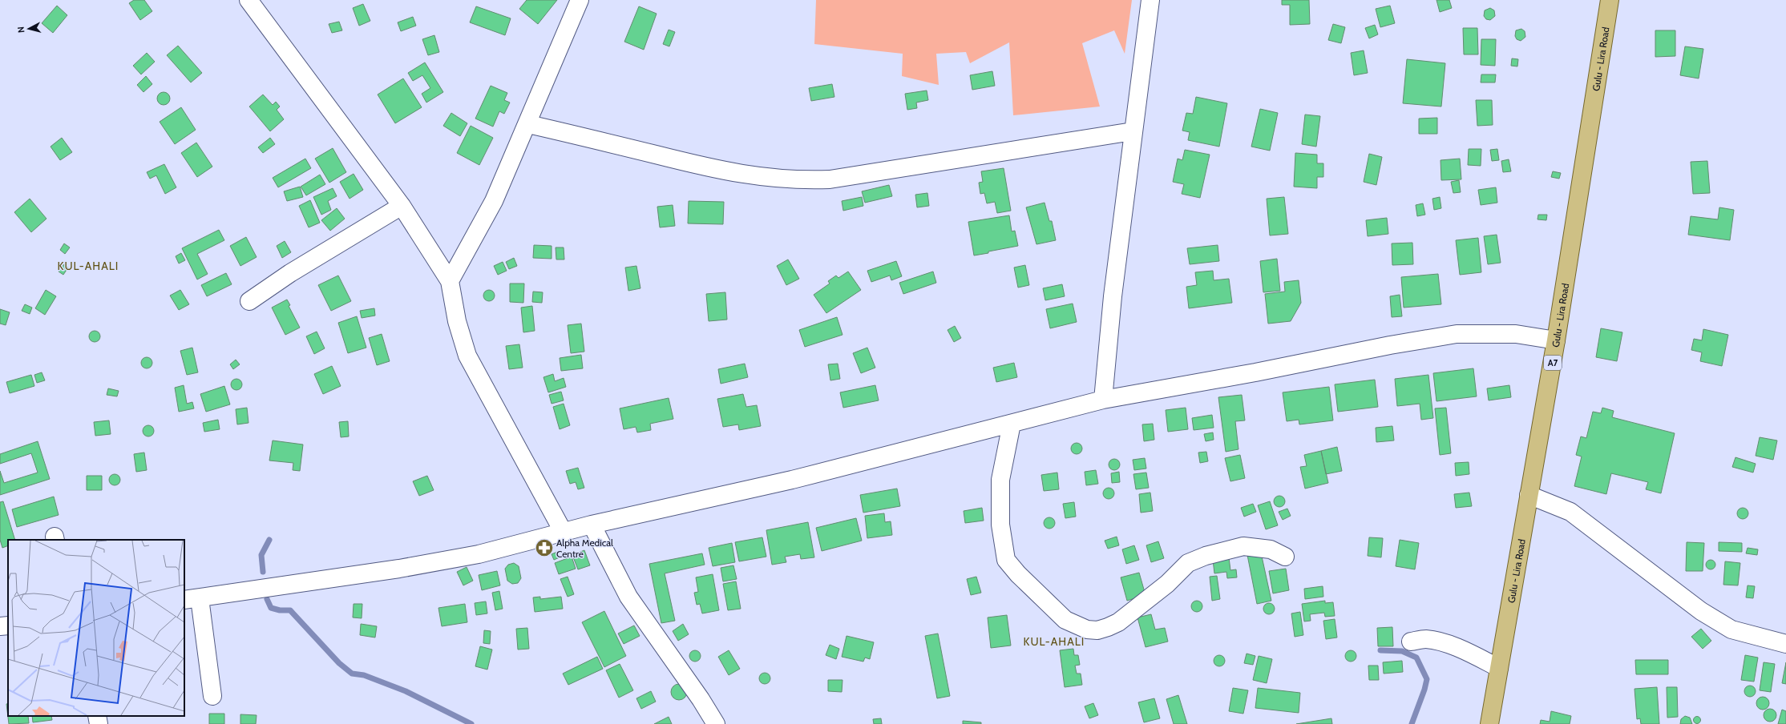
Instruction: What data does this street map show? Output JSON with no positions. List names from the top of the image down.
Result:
{
  "streets": {
    "main road": ["Gulu - Lira Road", "A7"]
  },
  "districts": ["KUL-AHALI", "KUL-AHALI"],
  "places": {
    "pharmacy": ["Alpha Medical Centre"]
  },
  "north": "left"
}
